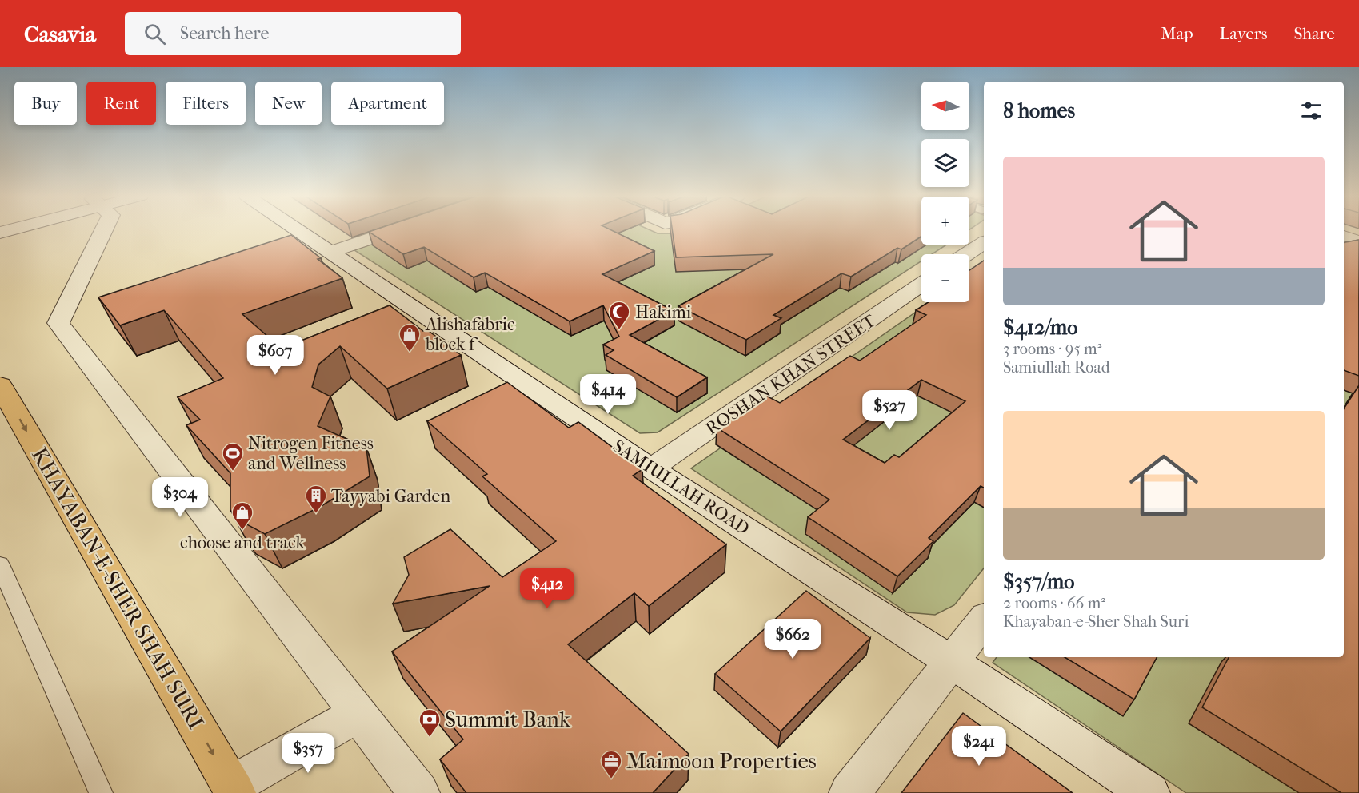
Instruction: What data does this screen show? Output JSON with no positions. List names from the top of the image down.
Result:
{
  "streets": {
    "main road": ["KHAYABAN-E-SHER SHAH SURI"],
    "street": ["ROSHAN KHAN STREET", "SAMIULLAH ROAD"]
  },
  "crossings": [
    ["ROSHAN KHAN STREET", "SAMIULLAH ROAD"]
  ],
  "one_way": ["KHAYABAN-E-SHER SHAH SURI"],
  "places": {
    "mosque": ["Hakimi"],
    "shop": ["Alishafabric block f", "choose and track"],
    "sports": ["Nitrogen Fitness and Wellness"],
    "building": ["Tayyabi Garden"],
    "bank": ["Summit Bank"],
    "office": ["Maimoon Properties"]
  },
  "north": "left",
  "page": {
    "header": "Casavia",
    "search": "Search here",
    "nav": ["Map", "Layers", "Share"],
    "map_buttons": ["+", "−"],
    "chip": [
      "Buy",
      "Rent",
      "Filters",
      "New",
      "Apartment"
    ],
    "heading": "8 homes",
    "list": [
      {
        "name": "$412/mo",
        "note": "3 rooms · 95 m² · Samiullah Road"
      },
      {
        "name": "$357/mo",
        "note": "2 rooms · 66 m² · Khayaban-e-Sher Shah Suri"
      }
    ],
    "price": [
      "$607",
      "$414",
      "$527",
      "$304",
      "$412",
      "$662",
      "$241",
      "$357"
    ]
  }
}
